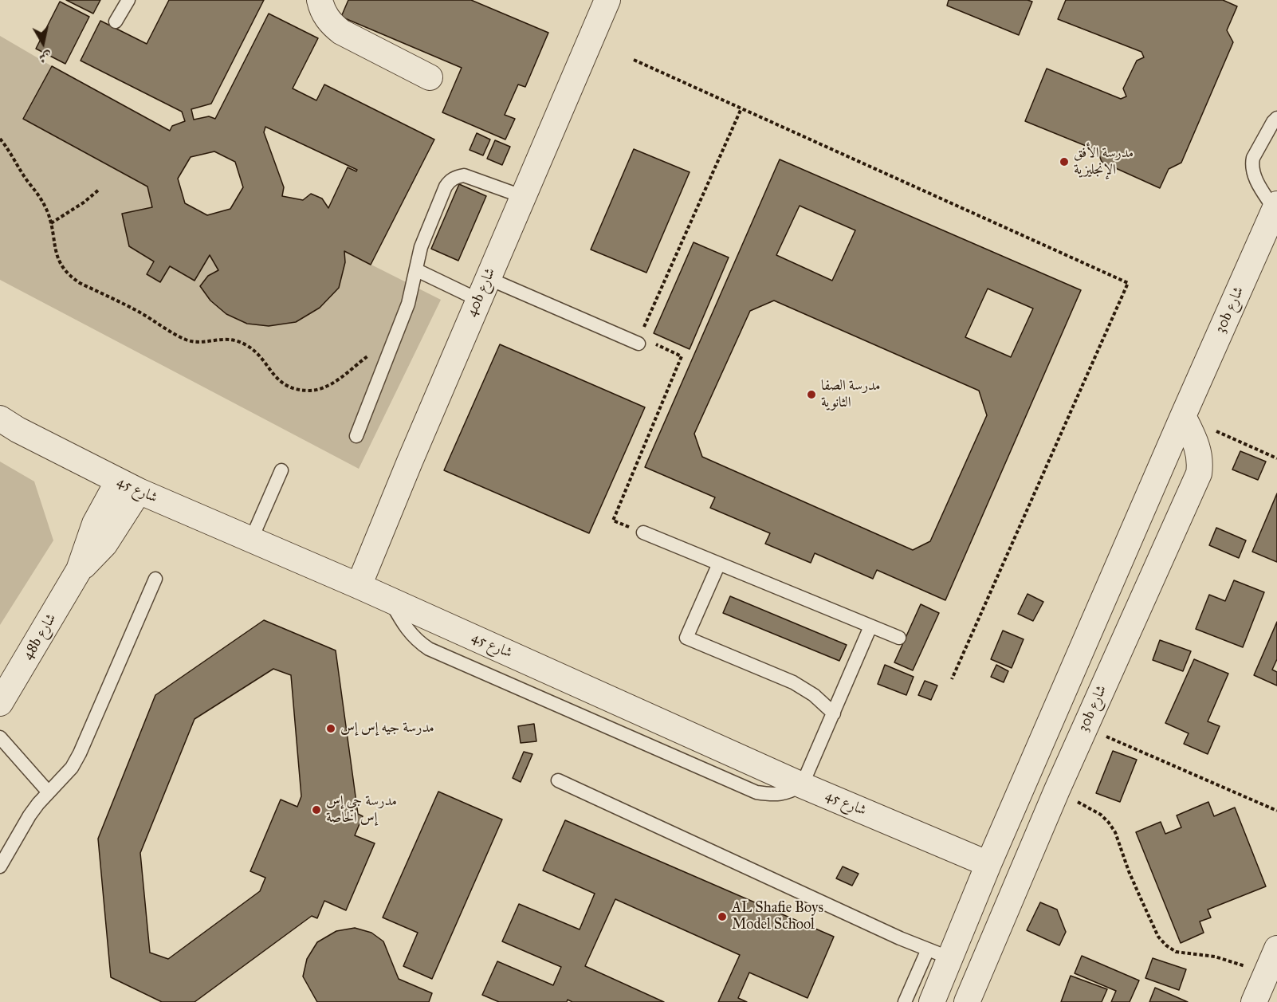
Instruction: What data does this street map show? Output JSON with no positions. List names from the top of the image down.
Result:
{
  "streets": {
    "street": [
      "40b شارع",
      "30b شارع",
      "شارع 45",
      "48b شارع"
    ]
  },
  "crossings": [
    ["40b شارع", "شارع 45"],
    ["30b شارع", "شارع 45"],
    ["شارع 45", "48b شارع"]
  ],
  "places": [
    "مدرسة الأفق الإنجليزية",
    "مدرسة الصفا الثانوية",
    "مدرسة جيه إس إس",
    "مدرسة جي إس إس الخاصة",
    "AL Shafie Boys Model School"
  ],
  "north": "bottom"
}
